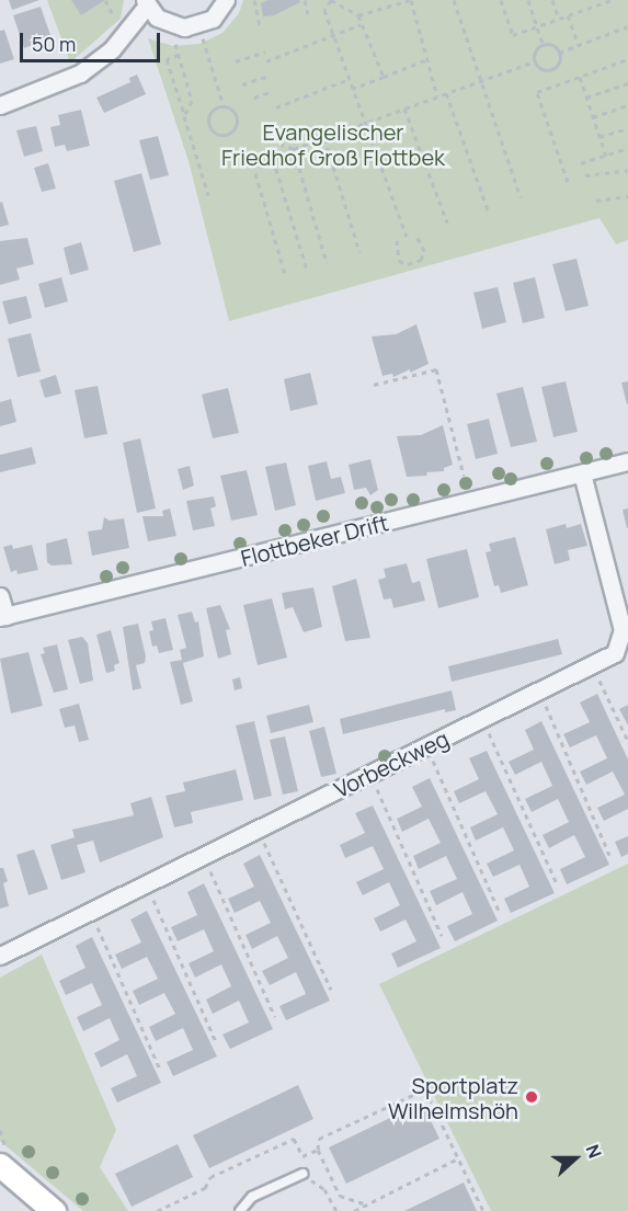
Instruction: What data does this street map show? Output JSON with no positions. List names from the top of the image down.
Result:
{
  "streets": {
    "street": ["Flottbeker Drift", "Vorbeckweg"]
  },
  "crossings": [
    ["Flottbeker Drift", "Vorbeckweg"]
  ],
  "parks": ["Evangelischer Friedhof Groß Flottbek"],
  "places": ["Sportplatz Wilhelmshöh"],
  "scale_bar": "50 m",
  "north": "right"
}
